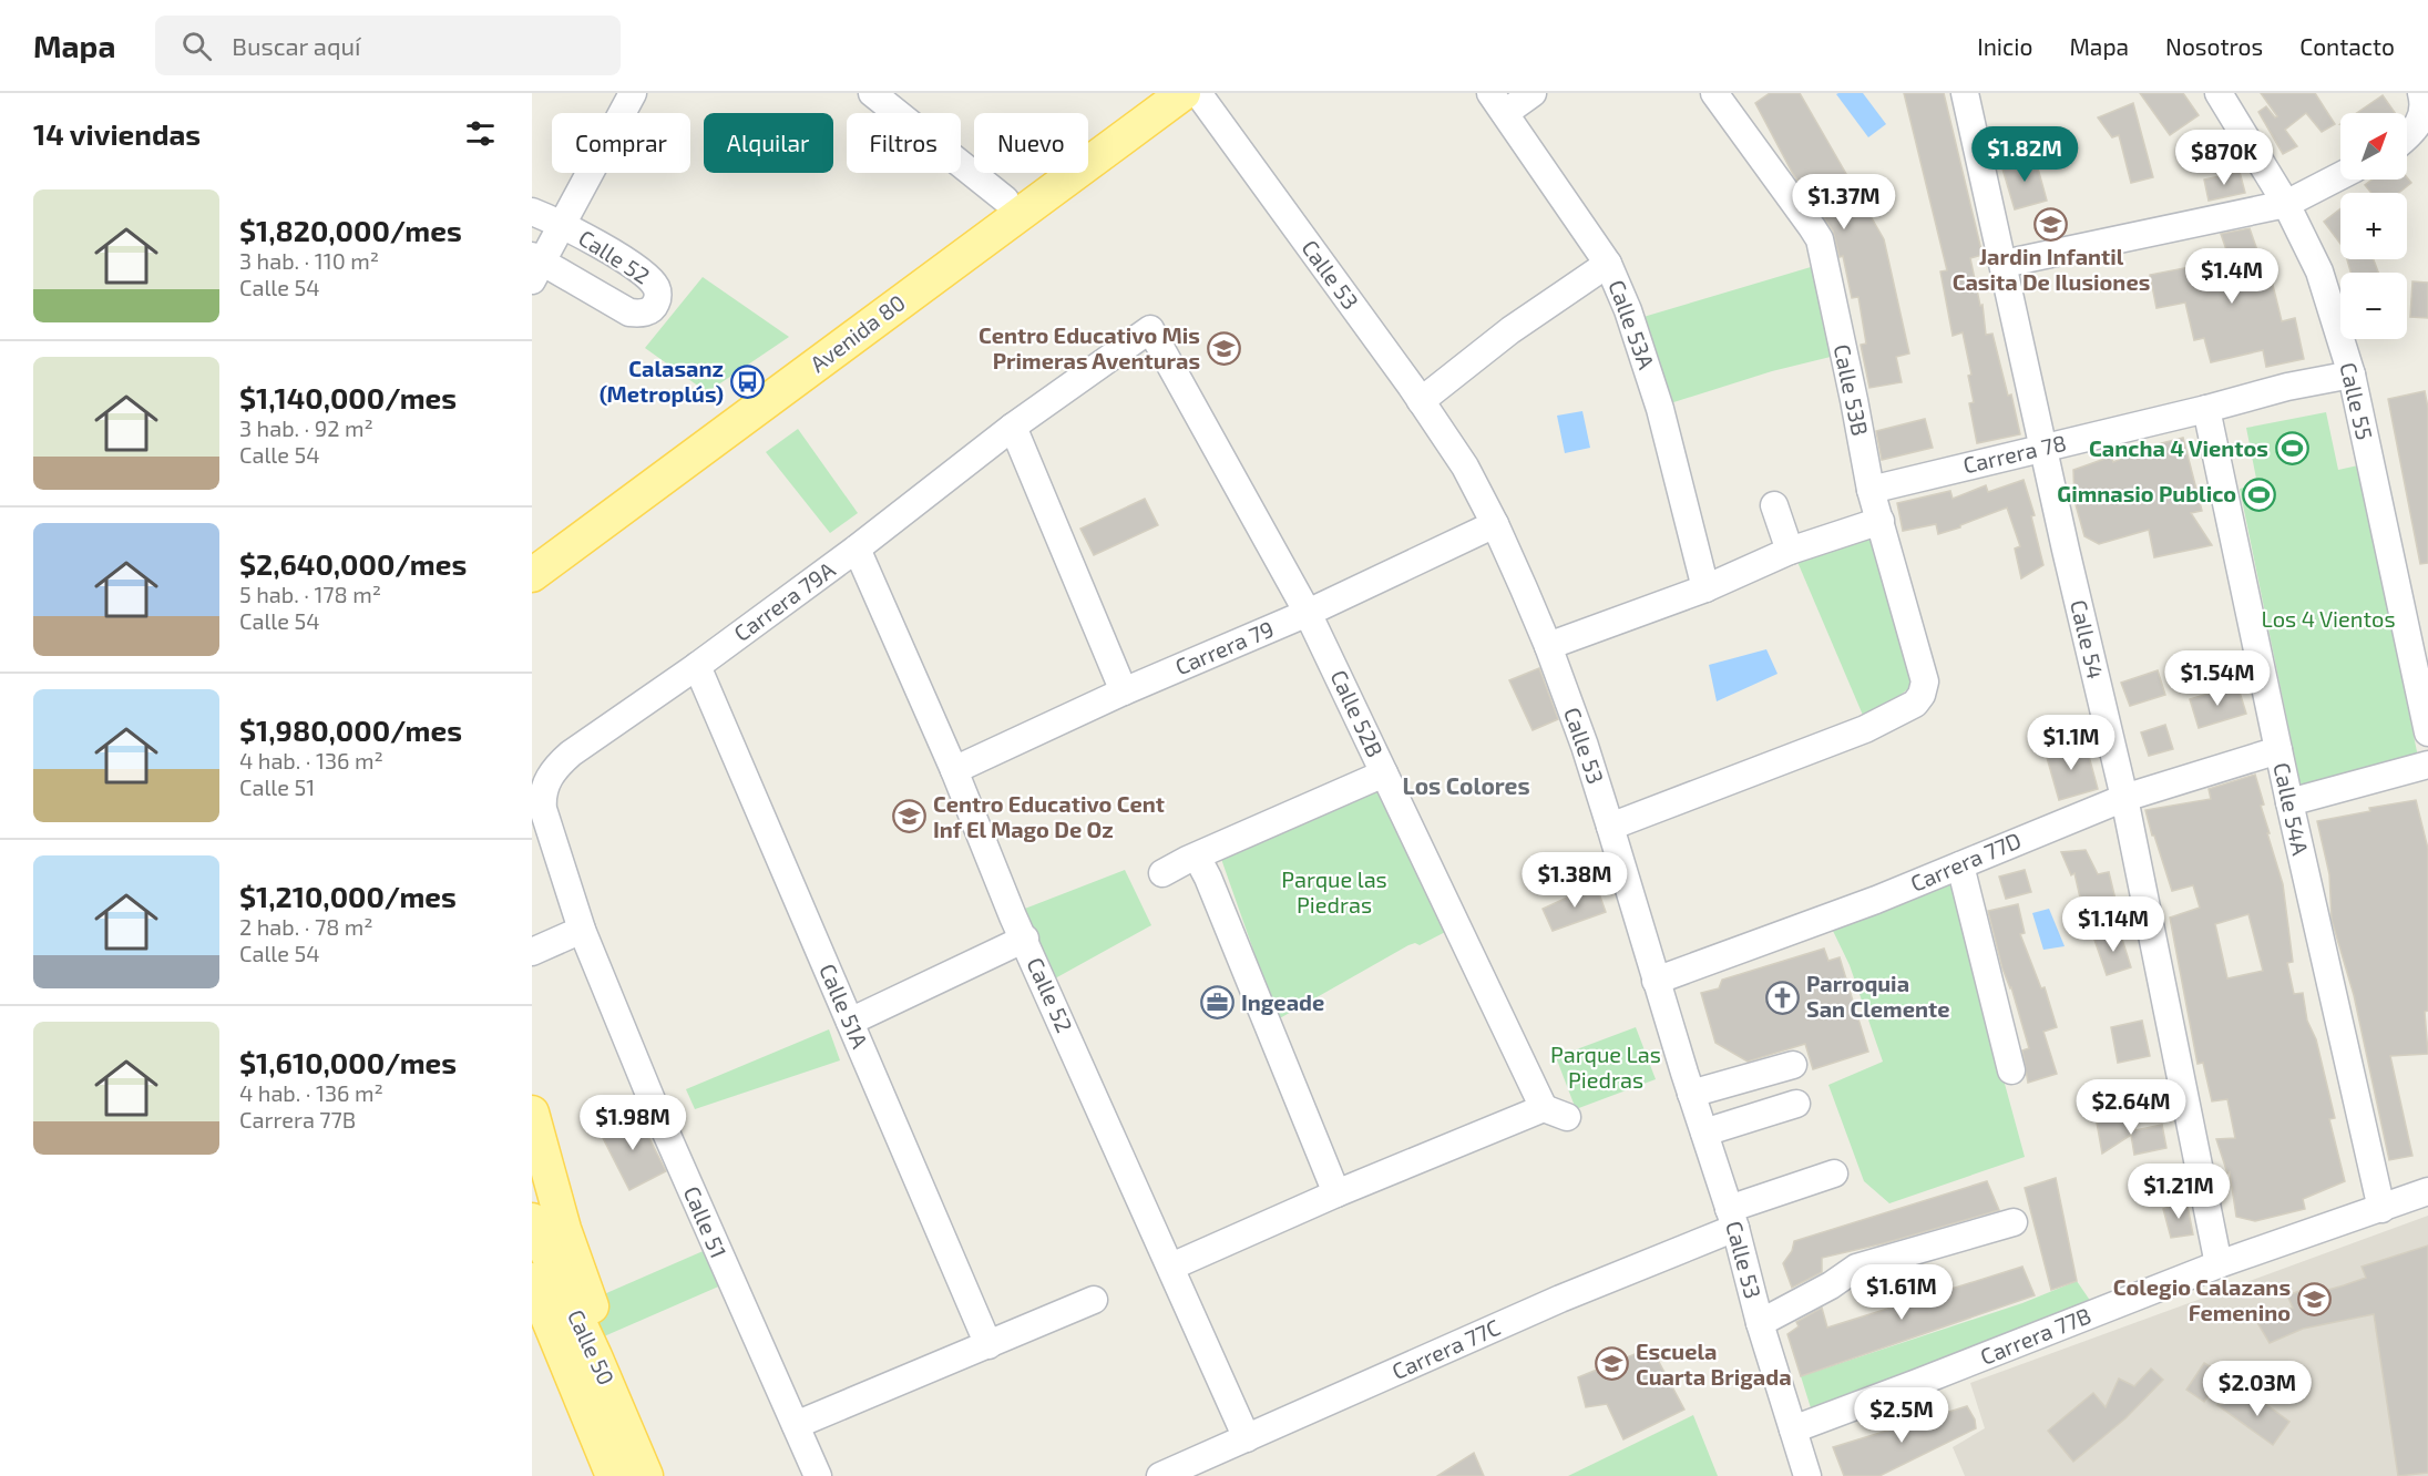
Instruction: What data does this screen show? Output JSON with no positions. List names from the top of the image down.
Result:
{
  "streets": {
    "main road": ["Avenida 80", "Calle 50"],
    "street": [
      "Calle 52",
      "Calle 53",
      "Calle 53A",
      "Calle 53B",
      "Calle 55",
      "Carrera 78",
      "Carrera 79A",
      "Calle 54",
      "Carrera 79",
      "Calle 52B",
      "Calle 54A",
      "Carrera 77D",
      "Calle 51A",
      "Calle 51",
      "Carrera 77B",
      "Carrera 77C"
    ]
  },
  "crossings": [
    ["Calle 52", "Carrera 79A"],
    ["Calle 52", "Carrera 79"],
    ["Calle 52", "Carrera 77C"],
    ["Calle 53", "Calle 53B"],
    ["Calle 53", "Carrera 79"],
    ["Calle 53", "Carrera 77D"],
    ["Calle 53", "Carrera 77B"],
    ["Calle 53", "Carrera 77C"],
    ["Calle 53B", "Carrera 78"],
    ["Calle 55", "Carrera 78"],
    ["Carrera 78", "Calle 54"],
    ["Carrera 78", "Calle 54A"],
    ["Carrera 79A", "Calle 52B"],
    ["Carrera 79A", "Calle 51A"],
    ["Carrera 79A", "Calle 51"],
    ["Calle 54", "Carrera 77D"],
    ["Calle 54", "Carrera 77B"],
    ["Carrera 79", "Calle 52B"],
    ["Calle 54A", "Carrera 77D"],
    ["Calle 54A", "Carrera 77B"]
  ],
  "districts": ["Los Colores"],
  "parks": ["Los 4 Vientos", "Parque las Piedras", "Parque Las Piedras"],
  "places": {
    "school or university": [
      "Jardin Infantil Casita De Ilusiones",
      "Centro Educativo Mis Primeras Aventuras",
      "Centro Educativo Cent Inf El Mago De Oz",
      "Colegio Calazans Femenino",
      "Escuela Cuarta Brigada"
    ],
    "bus stop": ["Calasanz (Metroplús)"],
    "sports": ["Cancha 4 Vientos", "Gimnasio Publico"],
    "church": ["Parroquia San Clemente"],
    "office": ["Ingeade"]
  },
  "north": "top right",
  "page": {
    "header": "Mapa",
    "search": "Buscar aquí",
    "nav": [
      "Inicio",
      "Mapa",
      "Nosotros",
      "Contacto"
    ],
    "heading": "14 viviendas",
    "map_buttons": ["+", "−"],
    "chip": [
      "Comprar",
      "Alquilar",
      "Filtros",
      "Nuevo"
    ],
    "price": [
      "$1.82M",
      "$870K",
      "$1.37M",
      "$1.4M",
      "$1.54M",
      "$1.1M",
      "$1.38M",
      "$1.14M",
      "$2.64M",
      "$1.98M",
      "$1.21M",
      "$1.61M",
      "$2.03M",
      "$2.5M"
    ],
    "list": [
      {
        "name": "$1,820,000/mes",
        "note": "3 hab. · 110 m² · Calle 54"
      },
      {
        "name": "$1,140,000/mes",
        "note": "3 hab. · 92 m² · Calle 54"
      },
      {
        "name": "$2,640,000/mes",
        "note": "5 hab. · 178 m² · Calle 54"
      },
      {
        "name": "$1,980,000/mes",
        "note": "4 hab. · 136 m² · Calle 51"
      },
      {
        "name": "$1,210,000/mes",
        "note": "2 hab. · 78 m² · Calle 54"
      },
      {
        "name": "$1,610,000/mes",
        "note": "4 hab. · 136 m² · Carrera 77B"
      }
    ]
  }
}
